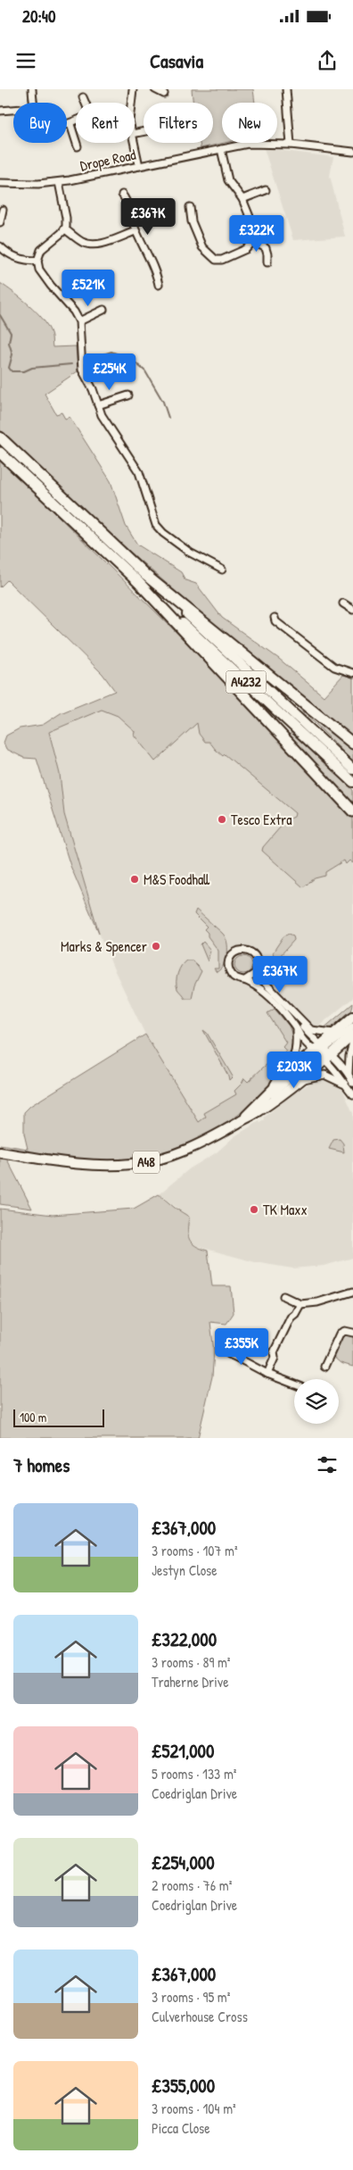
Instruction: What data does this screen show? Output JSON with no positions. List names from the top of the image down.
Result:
{
  "streets": {
    "highway": ["A4232"],
    "main road": ["A48"],
    "street": ["Drope Road"]
  },
  "places": [
    "Tesco Extra",
    "M&S Foodhall",
    "Marks & Spencer",
    "TK Maxx"
  ],
  "scale_bar": "100 m",
  "page": {
    "status": "20:40",
    "header": "Casavia",
    "chip": [
      "Buy",
      "Rent",
      "Filters",
      "New"
    ],
    "price": [
      "£367K",
      "£322K",
      "£521K",
      "£254K",
      "£367K",
      "£203K",
      "£355K"
    ],
    "scale": "100 m",
    "heading": "7 homes",
    "list": [
      {
        "name": "£367,000",
        "note": "3 rooms · 107 m² · Jestyn Close"
      },
      {
        "name": "£322,000",
        "note": "3 rooms · 89 m² · Traherne Drive"
      },
      {
        "name": "£521,000",
        "note": "5 rooms · 133 m² · Coedriglan Drive"
      },
      {
        "name": "£254,000",
        "note": "2 rooms · 76 m² · Coedriglan Drive"
      },
      {
        "name": "£367,000",
        "note": "3 rooms · 95 m² · Culverhouse Cross"
      },
      {
        "name": "£355,000",
        "note": "3 rooms · 104 m² · Picca Close"
      }
    ]
  }
}
